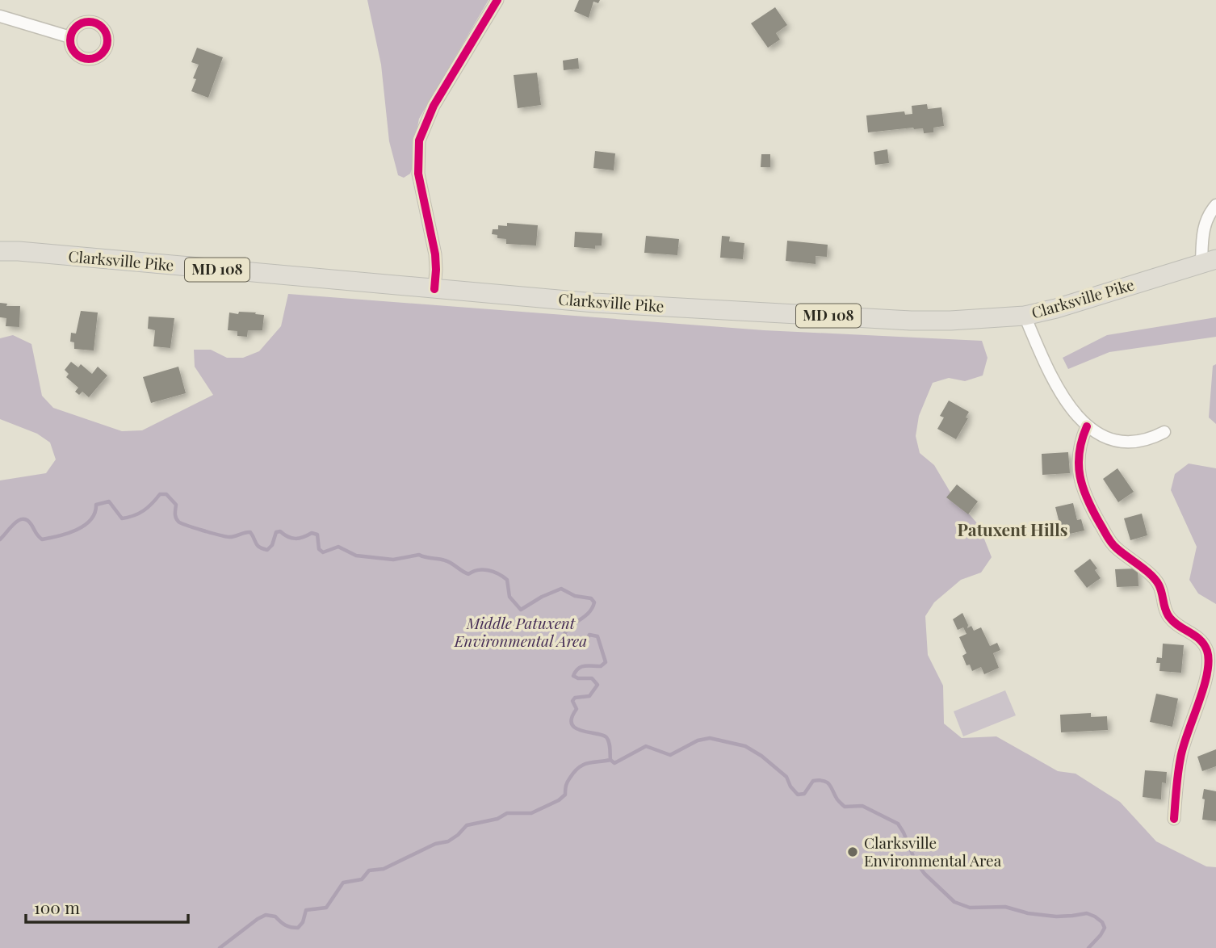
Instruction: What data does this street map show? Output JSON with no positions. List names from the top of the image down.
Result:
{
  "streets": {
    "main road": ["Clarksville Pike", "MD 108"]
  },
  "districts": ["Patuxent Hills"],
  "parks": ["Middle Patuxent Environmental Area"],
  "places": ["Clarksville Environmental Area"],
  "scale_bar": "100 m"
}
